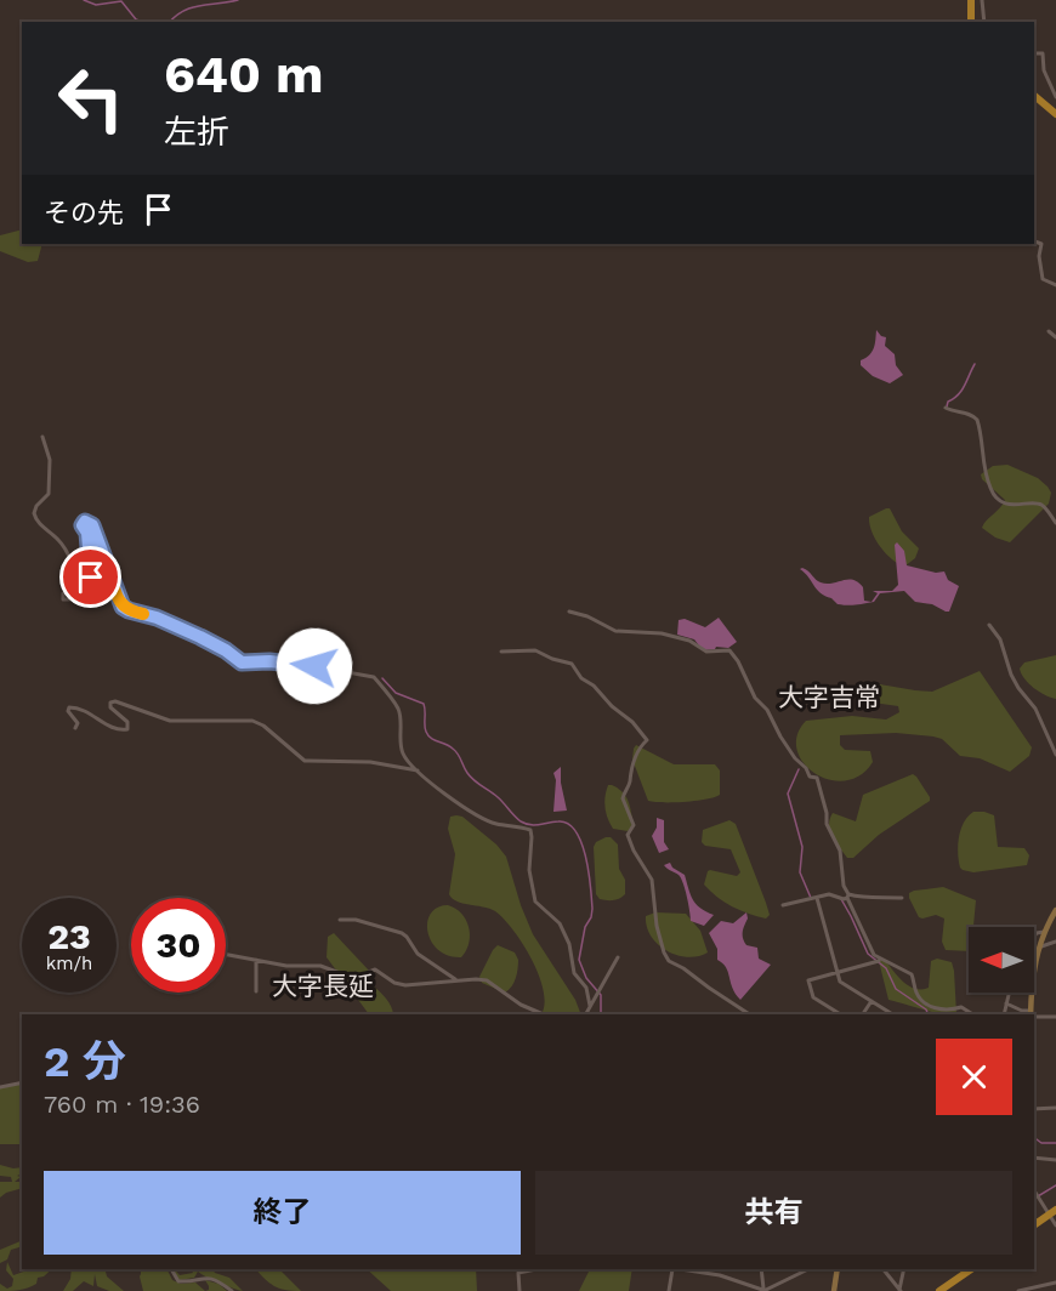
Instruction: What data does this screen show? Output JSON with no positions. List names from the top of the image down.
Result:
{
  "districts": ["大字吉常", "大字長延"],
  "north": "left",
  "page": {
    "turn": ["640 m", "左折"],
    "then": "その先",
    "speed": "23 km/h",
    "limit": "30",
    "heading": ["2 分", "760 m · 19:36"],
    "buttons": ["終了", "共有"]
  }
}
